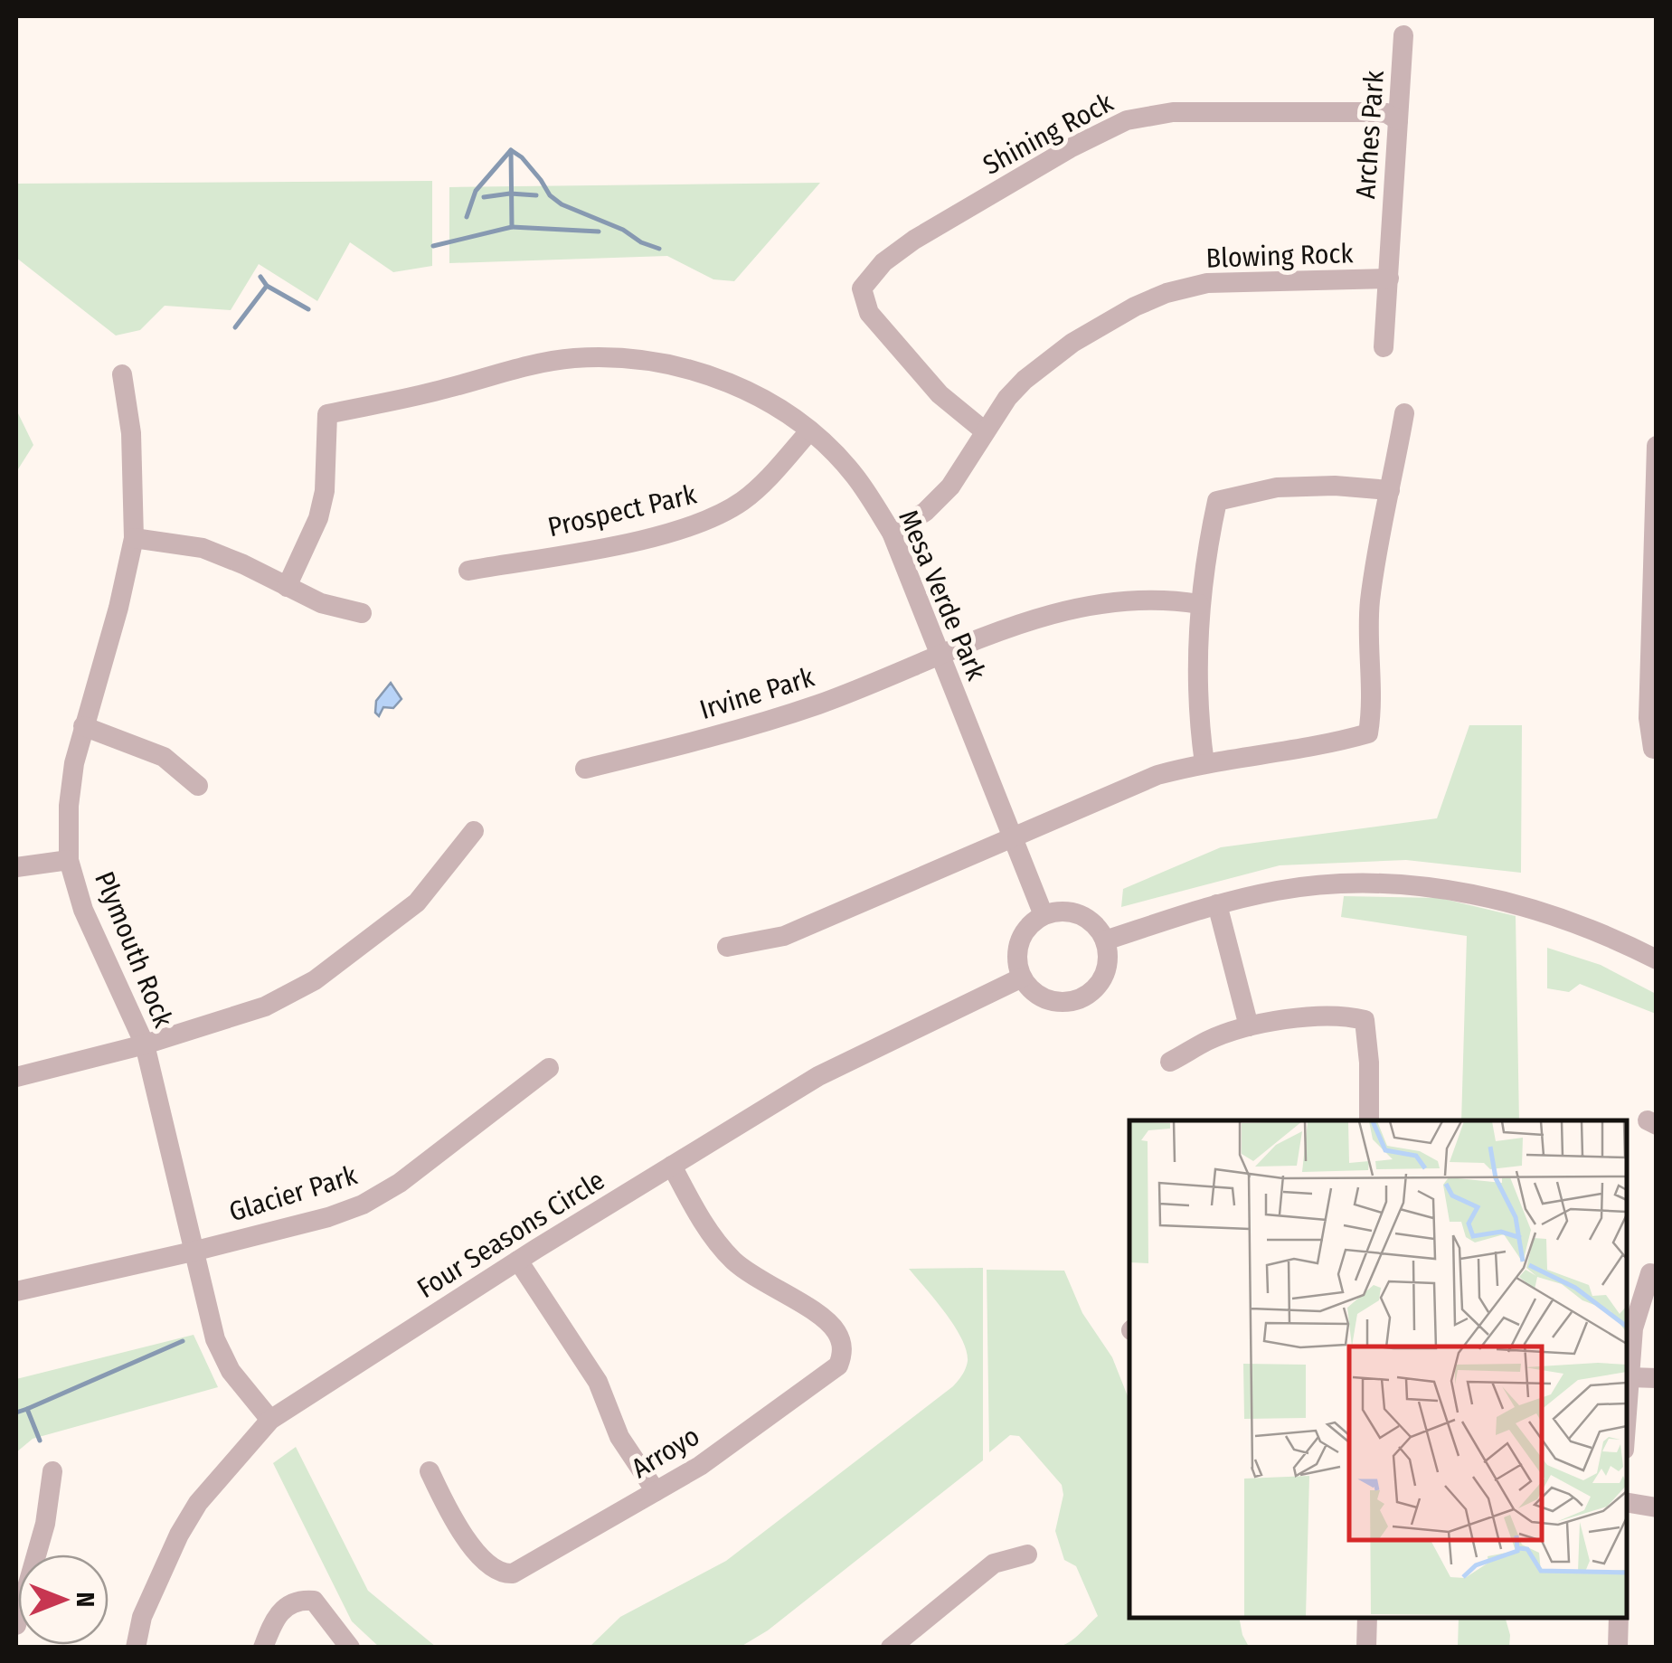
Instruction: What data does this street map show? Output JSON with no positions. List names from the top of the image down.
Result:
{
  "streets": {
    "street": [
      "Shining Rock",
      "Arches Park",
      "Blowing Rock",
      "Prospect Park",
      "Mesa Verde Park",
      "Irvine Park",
      "Plymouth Rock",
      "Glacier Park",
      "Four Seasons Circle",
      "Arroyo"
    ]
  },
  "crossings": [
    ["Shining Rock", "Arches Park"],
    ["Shining Rock", "Blowing Rock"],
    ["Arches Park", "Blowing Rock"],
    ["Blowing Rock", "Mesa Verde Park"],
    ["Prospect Park", "Mesa Verde Park"],
    ["Mesa Verde Park", "Irvine Park"],
    ["Mesa Verde Park", "Four Seasons Circle"],
    ["Plymouth Rock", "Glacier Park"],
    ["Plymouth Rock", "Four Seasons Circle"],
    ["Four Seasons Circle", "Arroyo"]
  ],
  "north": "right"
}
